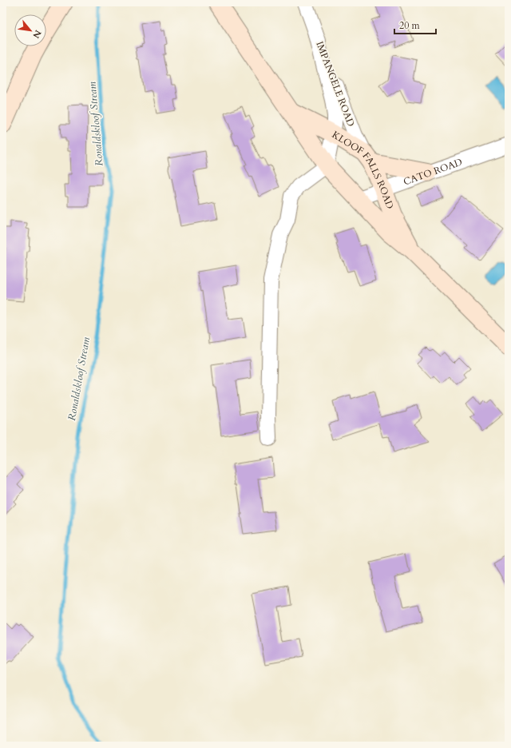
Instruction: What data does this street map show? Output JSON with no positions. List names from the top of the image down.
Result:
{
  "streets": {
    "main road": ["KLOOF FALLS ROAD"],
    "street": ["IMPANGELE ROAD", "CATO ROAD"]
  },
  "crossings": [
    ["IMPANGELE ROAD", "KLOOF FALLS ROAD"],
    ["CATO ROAD", "KLOOF FALLS ROAD"]
  ],
  "water": ["Ronaldskloof Stream"],
  "scale_bar": "20 m",
  "north": "bottom right"
}
